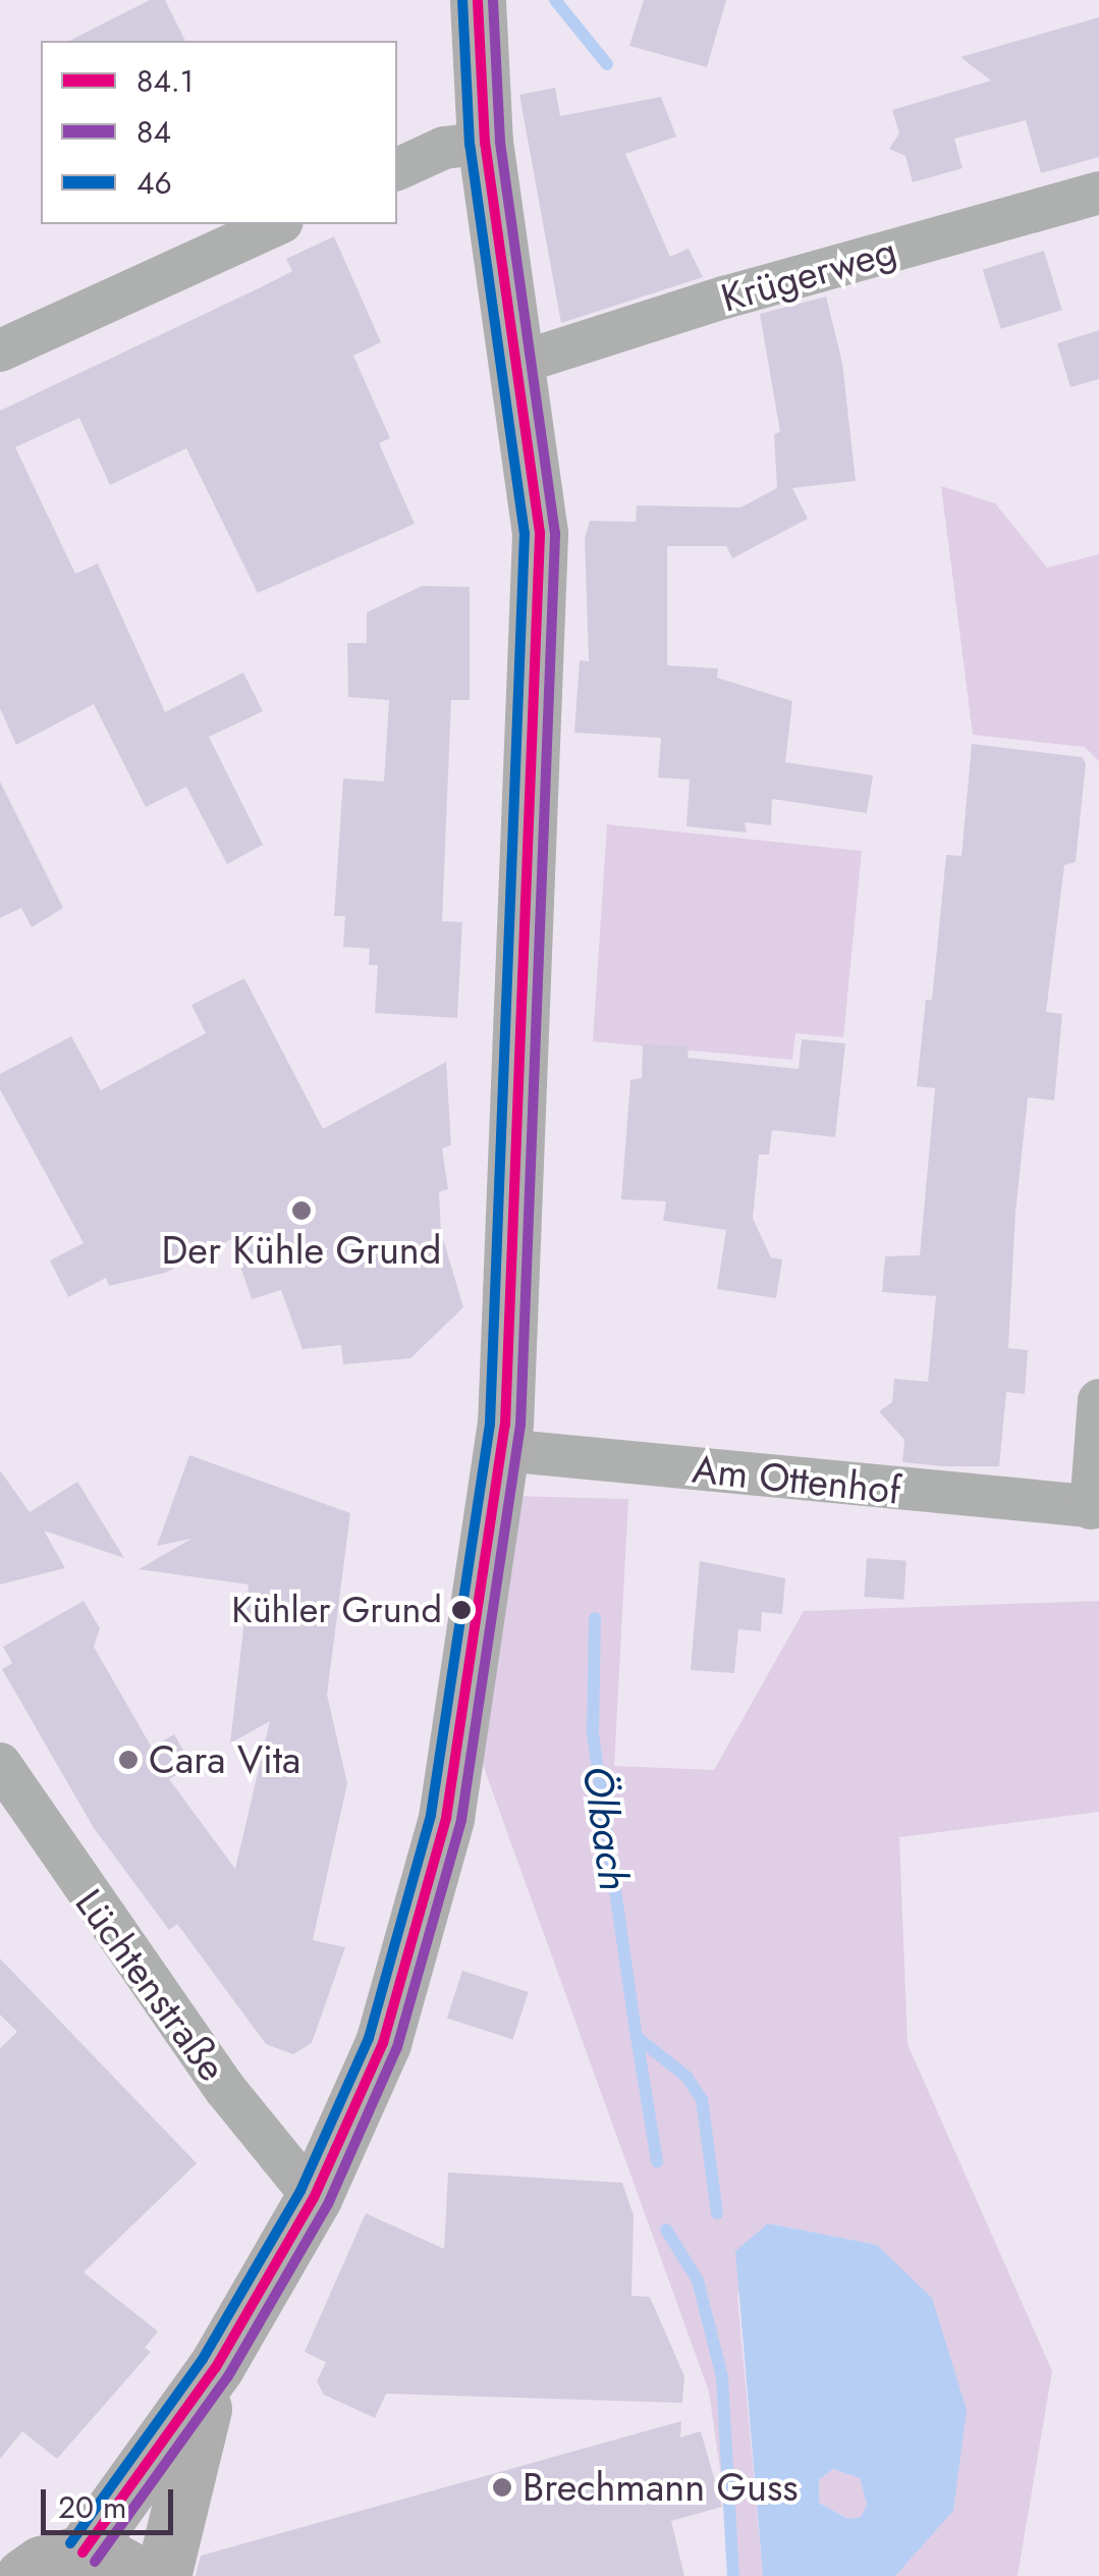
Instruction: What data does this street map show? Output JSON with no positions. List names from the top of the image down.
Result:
{
  "streets": {
    "street": ["Krügerweg", "Am Ottenhof", "Lüchtenstraße"]
  },
  "water": ["Ölbach"],
  "places": [
    "Der Kühle Grund",
    "Kühler Grund",
    "Cara Vita",
    "Brechmann Guss"
  ],
  "lines": ["transit line 84.1", "transit line 84", "transit line 46"],
  "legend": ["84.1", "84", "46"],
  "scale_bar": "20 m"
}
